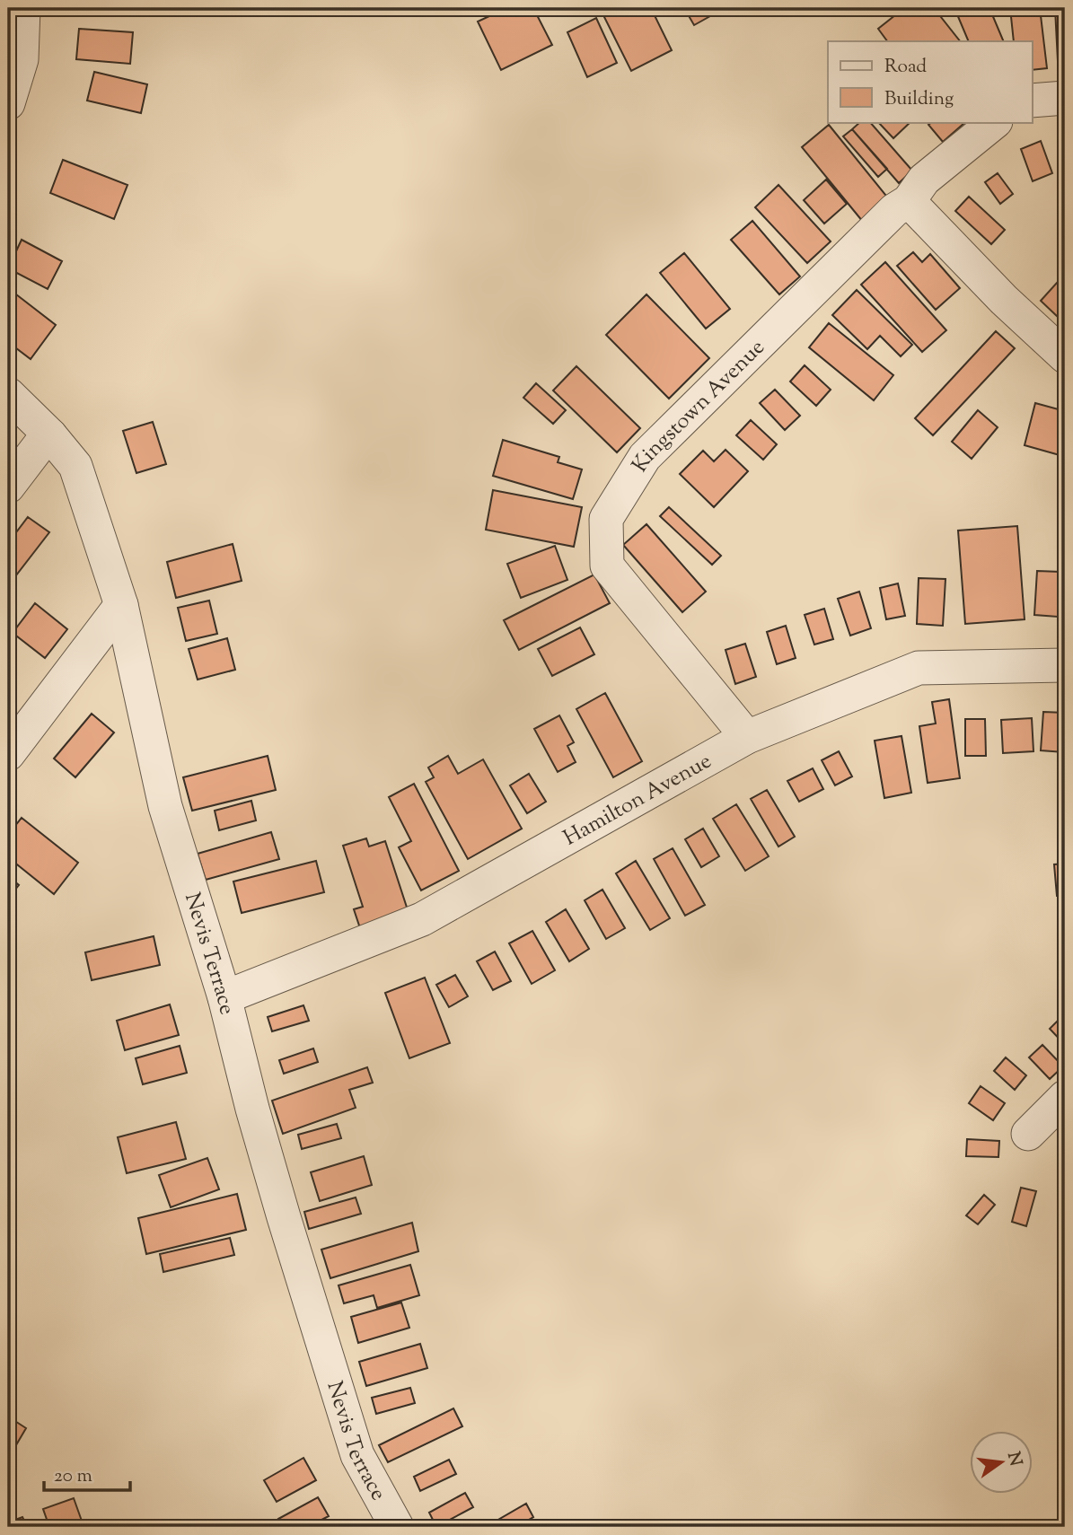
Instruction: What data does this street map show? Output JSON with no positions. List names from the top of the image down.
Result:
{
  "streets": {
    "street": ["Kingstown Avenue", "Hamilton Avenue", "Nevis Terrace"]
  },
  "crossings": [
    ["Kingstown Avenue", "Hamilton Avenue"],
    ["Hamilton Avenue", "Nevis Terrace"]
  ],
  "legend": ["Road", "Building"],
  "scale_bar": "20 m",
  "north": "right"
}
